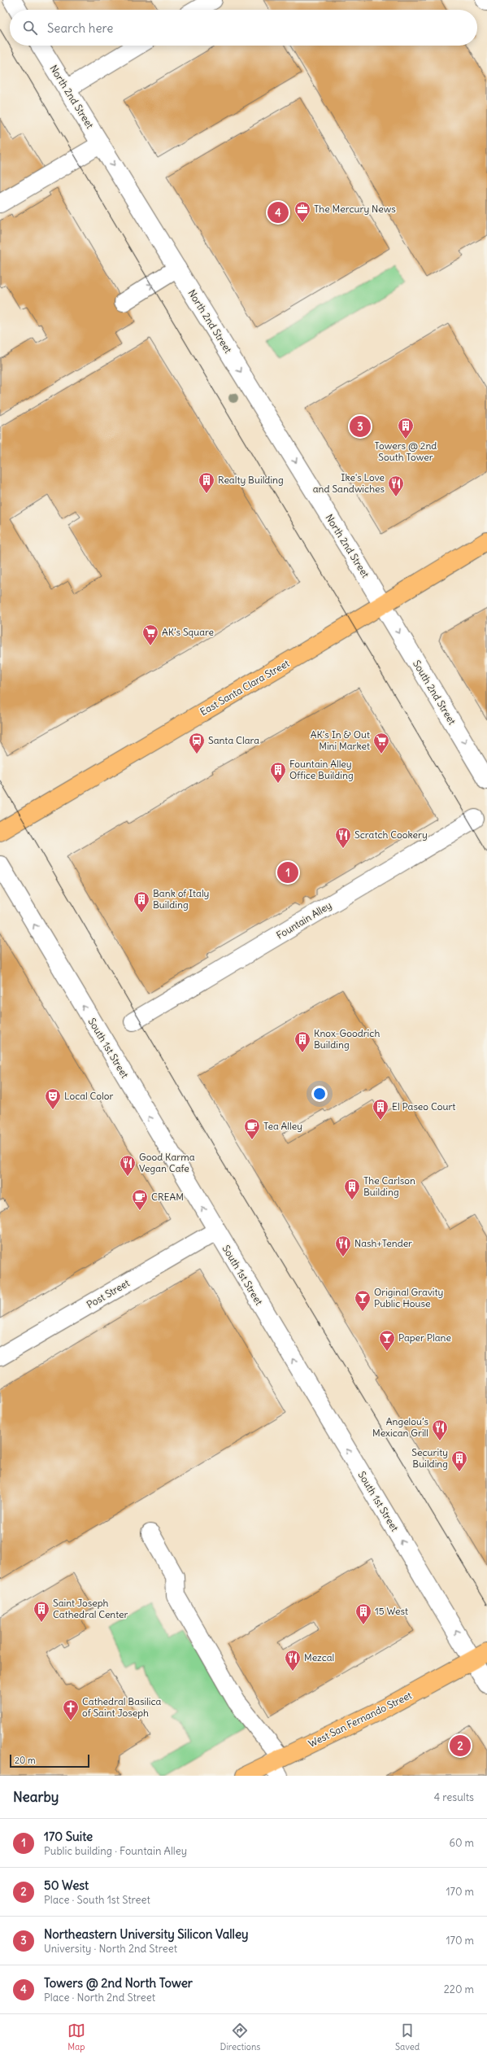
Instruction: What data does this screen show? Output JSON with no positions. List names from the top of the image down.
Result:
{
  "streets": {
    "main road": ["East Santa Clara Street", "West San Fernando Street"],
    "street": [
      "North 2nd Street",
      "South 2nd Street",
      "Fountain Alley",
      "South 1st Street",
      "Post Street"
    ]
  },
  "crossings": [
    ["North 2nd Street", "East Santa Clara Street"],
    ["North 2nd Street", "South 2nd Street"],
    ["East Santa Clara Street", "South 2nd Street"],
    ["South 1st Street", "Post Street"],
    ["South 1st Street", "West San Fernando Street"]
  ],
  "one_way": ["North 2nd Street", "South 2nd Street", "South 1st Street"],
  "places": {
    "office": ["The Mercury News"],
    "building": [
      "Towers @ 2nd South Tower",
      "Realty Building",
      "Fountain Alley Office Building",
      "Bank of Italy Building",
      "Knox-Goodrich Building",
      "El Paseo Court",
      "The Carlson Building",
      "Security Building",
      "Saint Joseph Cathedral Center",
      "15 West"
    ],
    "restaurant": [
      "Ike's Love and Sandwiches",
      "Scratch Cookery",
      "Good Karma Vegan Cafe",
      "Nash+Tender",
      "Angelou’s Mexican Grill",
      "Mezcal"
    ],
    "supermarket": ["AK’s Square", "AK’s In & Out Mini Market"],
    "station": ["Santa Clara"],
    "theatre": ["Local Color"],
    "cafe": ["Tea Alley", "CREAM"],
    "bar": ["Original Gravity Public House", "Paper Plane"],
    "church": ["Cathedral Basilica of Saint Joseph"]
  },
  "scale_bar": "20 m",
  "page": {
    "search": "Search here",
    "pins": [
      "4",
      "3",
      "1",
      "2"
    ],
    "scale": "20 m",
    "heading": ["Nearby", "4 results"],
    "list": [
      {
        "mark": "1",
        "name": "170 Suite",
        "note": "Public building · Fountain Alley",
        "value": "60 m"
      },
      {
        "mark": "2",
        "name": "50 West",
        "note": "Place · South 1st Street",
        "value": "170 m"
      },
      {
        "mark": "3",
        "name": "Northeastern University Silicon Valley",
        "note": "University · North 2nd Street",
        "value": "170 m"
      },
      {
        "mark": "4",
        "name": "Towers @ 2nd North Tower",
        "note": "Place · North 2nd Street",
        "value": "220 m"
      }
    ],
    "nav": ["Map", "Directions", "Saved"]
  }
}
